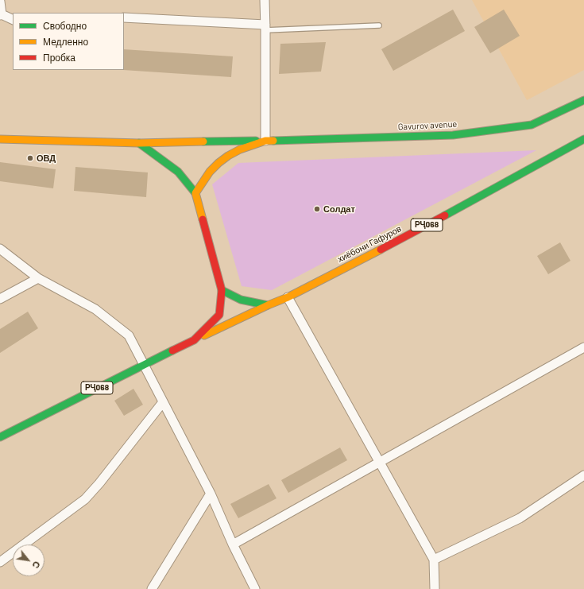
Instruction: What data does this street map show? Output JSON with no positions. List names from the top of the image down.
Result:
{
  "streets": {
    "main road": ["Gavurov avenue", "РҶ068", "хиёбони Гафуров"]
  },
  "crossings": [
    ["РҶ068", "хиёбони Гафуров"]
  ],
  "places": ["ОВД", "Солдат"],
  "legend": ["Свободно", "Медленно", "Пробка"],
  "north": "bottom right"
}
